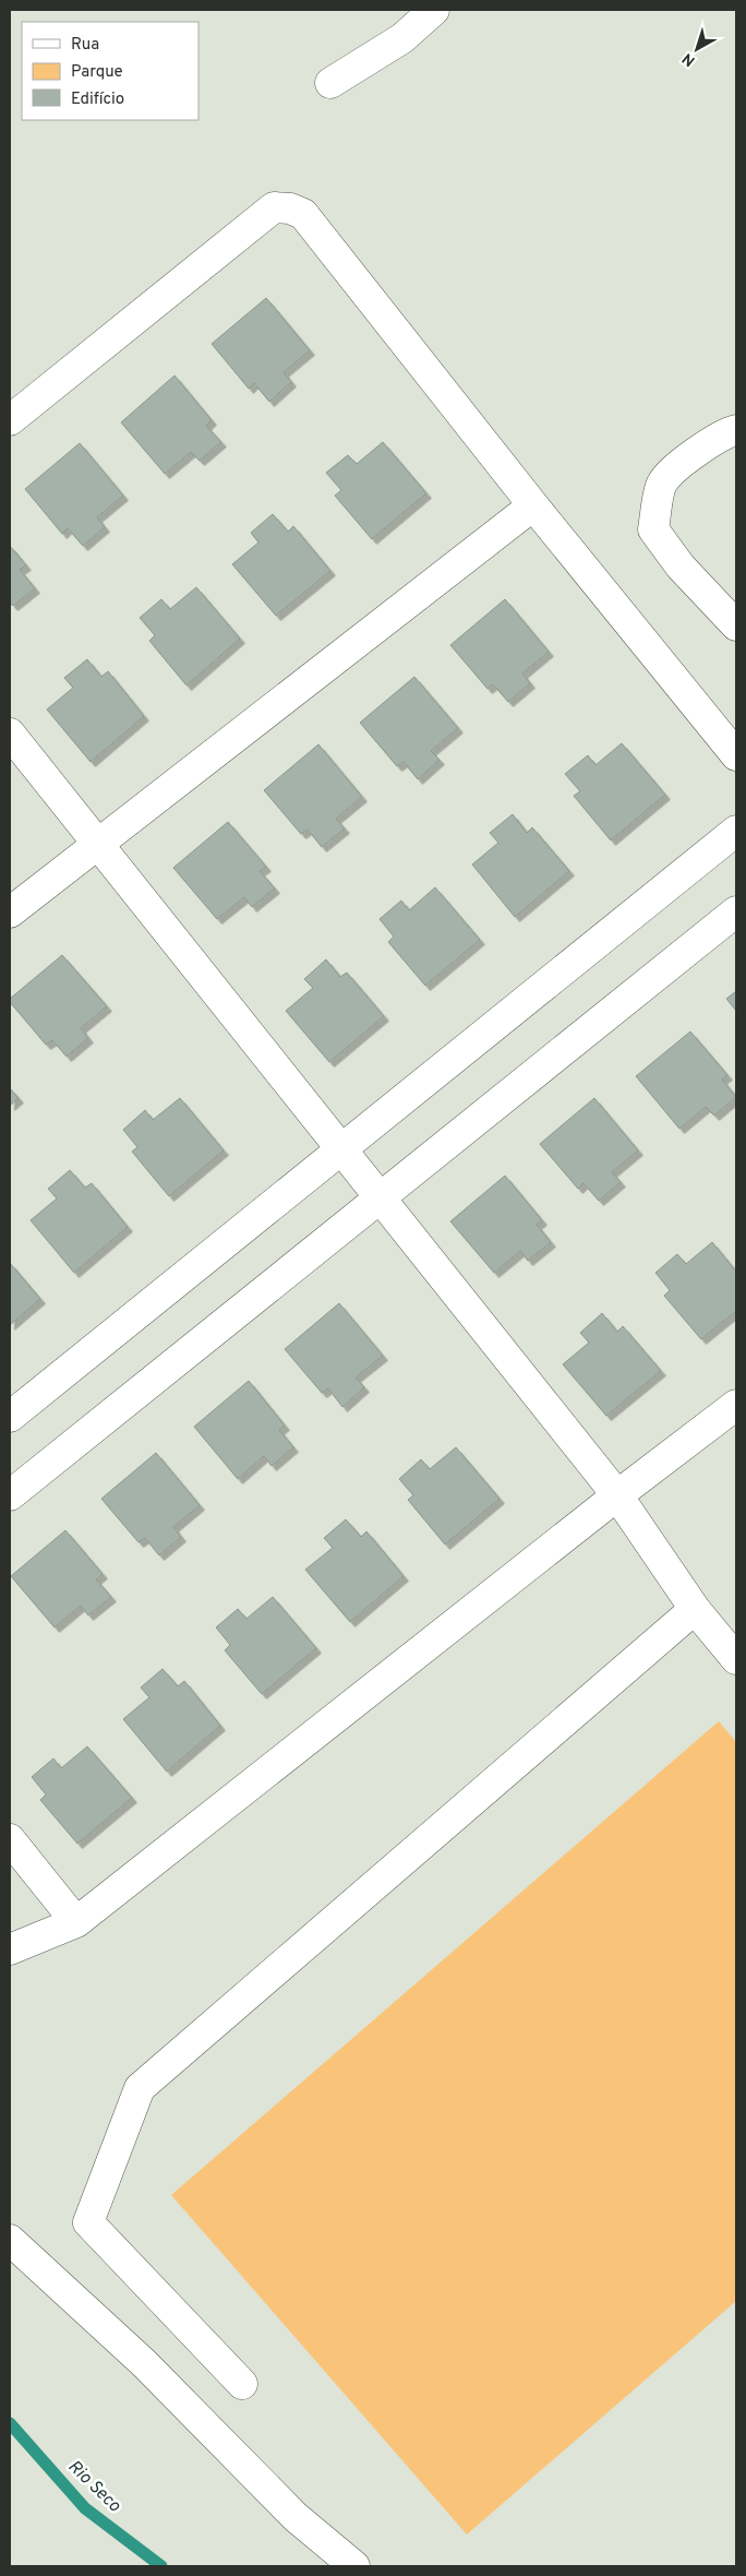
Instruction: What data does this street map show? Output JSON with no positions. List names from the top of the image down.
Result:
{
  "water": ["Rio Seco"],
  "legend": ["Rua", "Parque", "Edifício"],
  "north": "bottom left"
}
